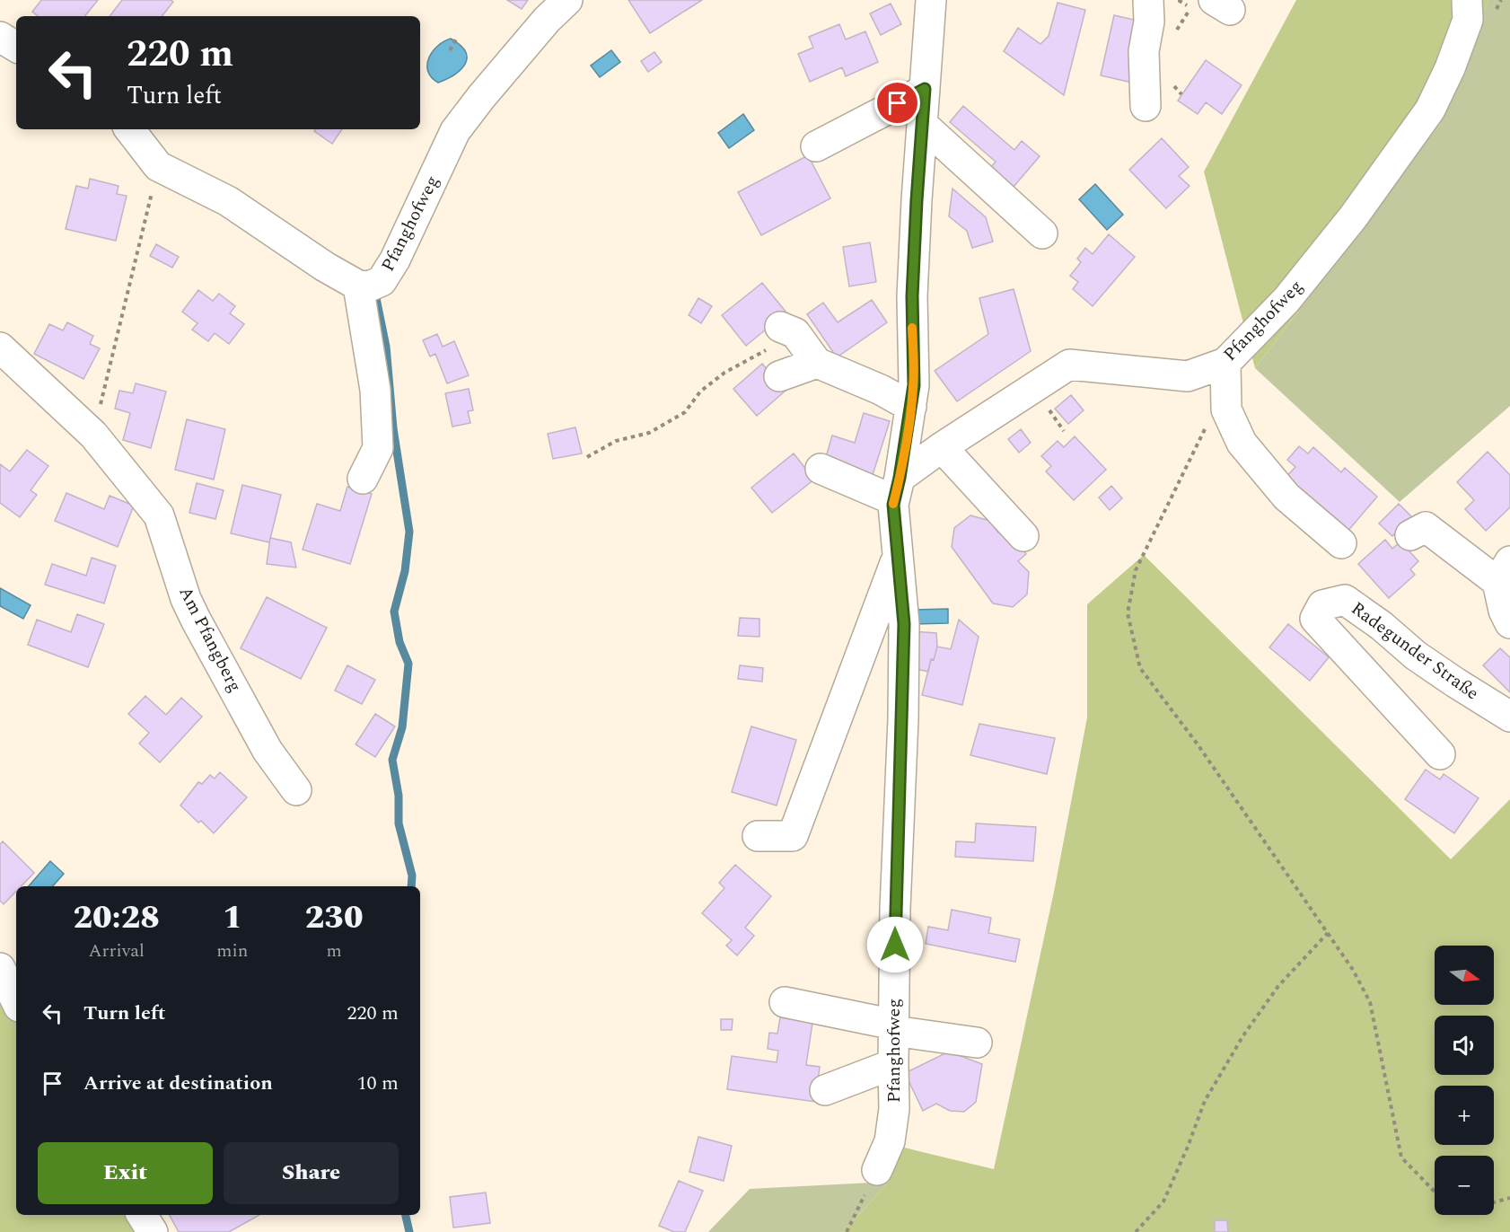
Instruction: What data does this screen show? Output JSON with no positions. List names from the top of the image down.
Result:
{
  "streets": {
    "street": ["Pfanghofweg", "Am Pfangberg", "Radegunder Straße"]
  },
  "north": "right",
  "page": {
    "turn": ["220 m", "Turn left"],
    "eta": [
      "20:28",
      "Arrival",
      "1",
      "min",
      "230",
      "m"
    ],
    "map_buttons": ["+", "−"],
    "list": [
      {
        "name": "Turn left",
        "value": "220 m"
      },
      {
        "name": "Arrive at destination",
        "value": "10 m"
      }
    ],
    "buttons": ["Exit", "Share"]
  }
}
